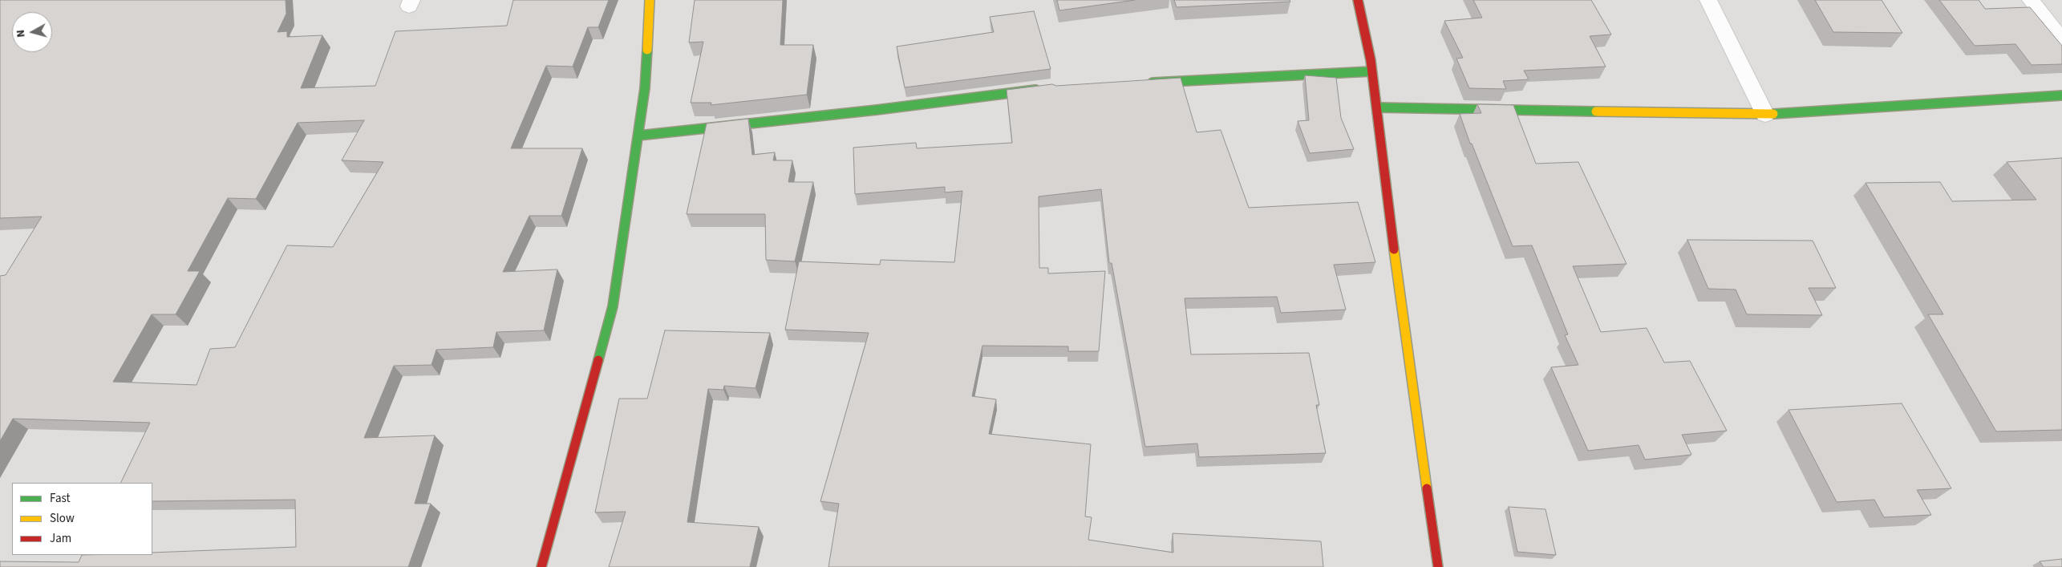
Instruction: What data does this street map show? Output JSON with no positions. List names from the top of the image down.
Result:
{
  "legend": ["Fast", "Slow", "Jam"],
  "north": "left"
}
